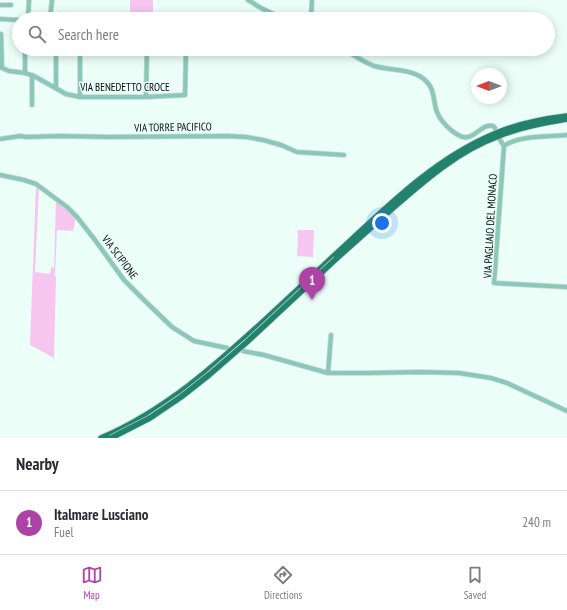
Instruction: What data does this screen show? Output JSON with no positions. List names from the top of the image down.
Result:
{
  "streets": {
    "street": [
      "VIA BENEDETTO CROCE",
      "VIA TORRE PACIFICO",
      "VIA PAGLIAIO DEL MONACO",
      "VIA SCIPIONE"
    ]
  },
  "north": "left",
  "page": {
    "search": "Search here",
    "pins": "1",
    "heading": "Nearby",
    "list": [
      {
        "mark": "1",
        "name": "Italmare Lusciano",
        "note": "Fuel",
        "value": "240 m"
      }
    ],
    "nav": ["Map", "Directions", "Saved"]
  }
}
